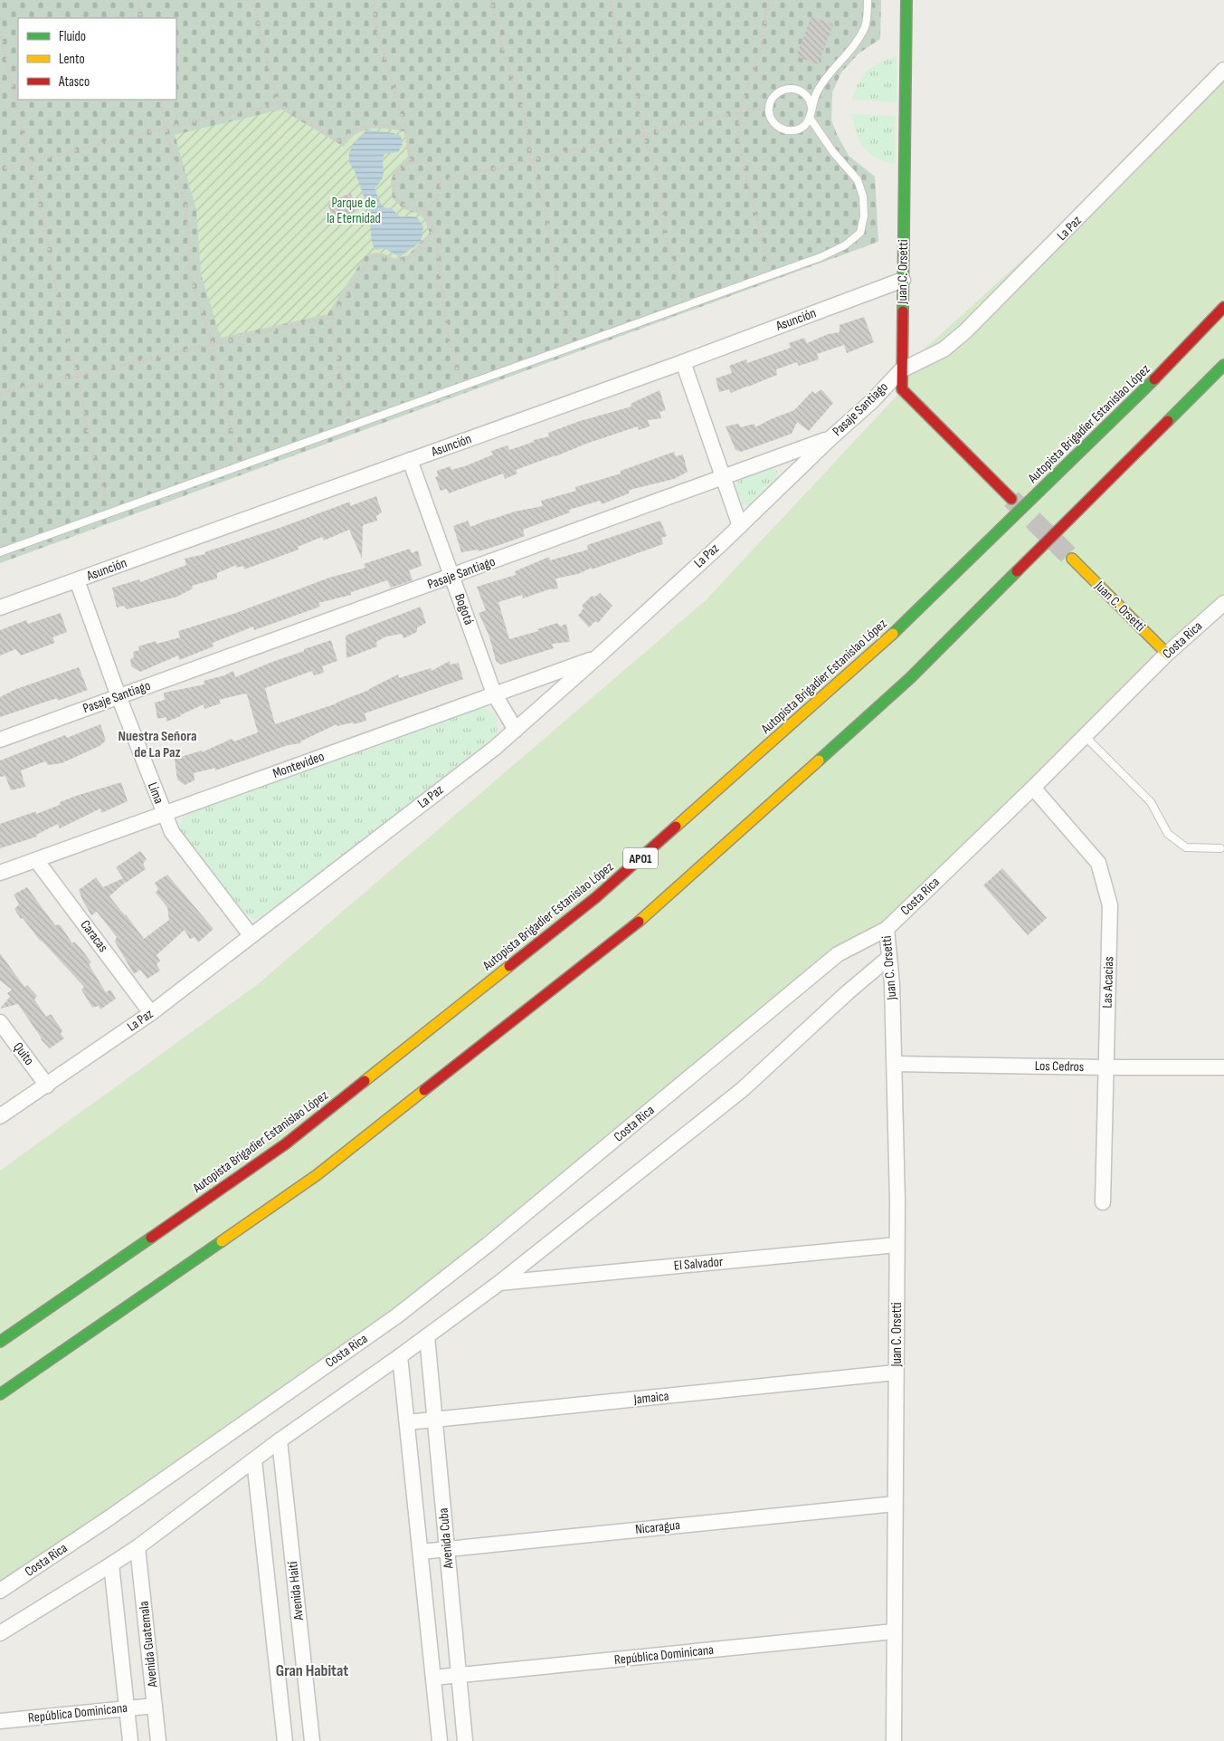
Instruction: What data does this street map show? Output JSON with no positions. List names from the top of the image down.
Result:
{
  "streets": {
    "main road": ["Juan C. Orsetti", "Autopista Brigadier Estanislao López", "AP01"],
    "street": [
      "La Paz",
      "Asunción",
      "Pasaje Santiago",
      "Bogotá",
      "Costa Rica",
      "Montevideo",
      "Lima",
      "Caracas",
      "Las Acacias",
      "Quito",
      "Los Cedros",
      "El Salvador",
      "Jamaica",
      "Nicaragua",
      "Avenida Cuba",
      "Avenida Haití",
      "Avenida Guatemala",
      "República Dominicana"
    ]
  },
  "crossings": [
    ["La Paz", "Juan C. Orsetti"],
    ["La Paz", "Pasaje Santiago"],
    ["La Paz", "Bogotá"],
    ["La Paz", "Montevideo"],
    ["La Paz", "Lima"],
    ["La Paz", "Caracas"],
    ["La Paz", "Quito"],
    ["Juan C. Orsetti", "Asunción"],
    ["Juan C. Orsetti", "Pasaje Santiago"],
    ["Juan C. Orsetti", "Costa Rica"],
    ["Juan C. Orsetti", "Los Cedros"],
    ["Juan C. Orsetti", "El Salvador"],
    ["Juan C. Orsetti", "Jamaica"],
    ["Juan C. Orsetti", "Nicaragua"],
    ["Juan C. Orsetti", "República Dominicana"],
    ["Asunción", "Bogotá"],
    ["Asunción", "Lima"],
    ["Pasaje Santiago", "Bogotá"],
    ["Pasaje Santiago", "Lima"],
    ["Bogotá", "Montevideo"],
    ["Costa Rica", "Las Acacias"],
    ["Montevideo", "Lima"],
    ["Montevideo", "Caracas"],
    ["Las Acacias", "Los Cedros"],
    ["Jamaica", "Avenida Cuba"],
    ["Nicaragua", "Avenida Cuba"],
    ["Avenida Cuba", "República Dominicana"],
    ["Avenida Guatemala", "República Dominicana"]
  ],
  "districts": ["Nuestra Señora de La Paz", "Gran Habitat"],
  "parks": ["Parque de la Eternidad"],
  "legend": ["Fluido", "Lento", "Atasco"]
}
